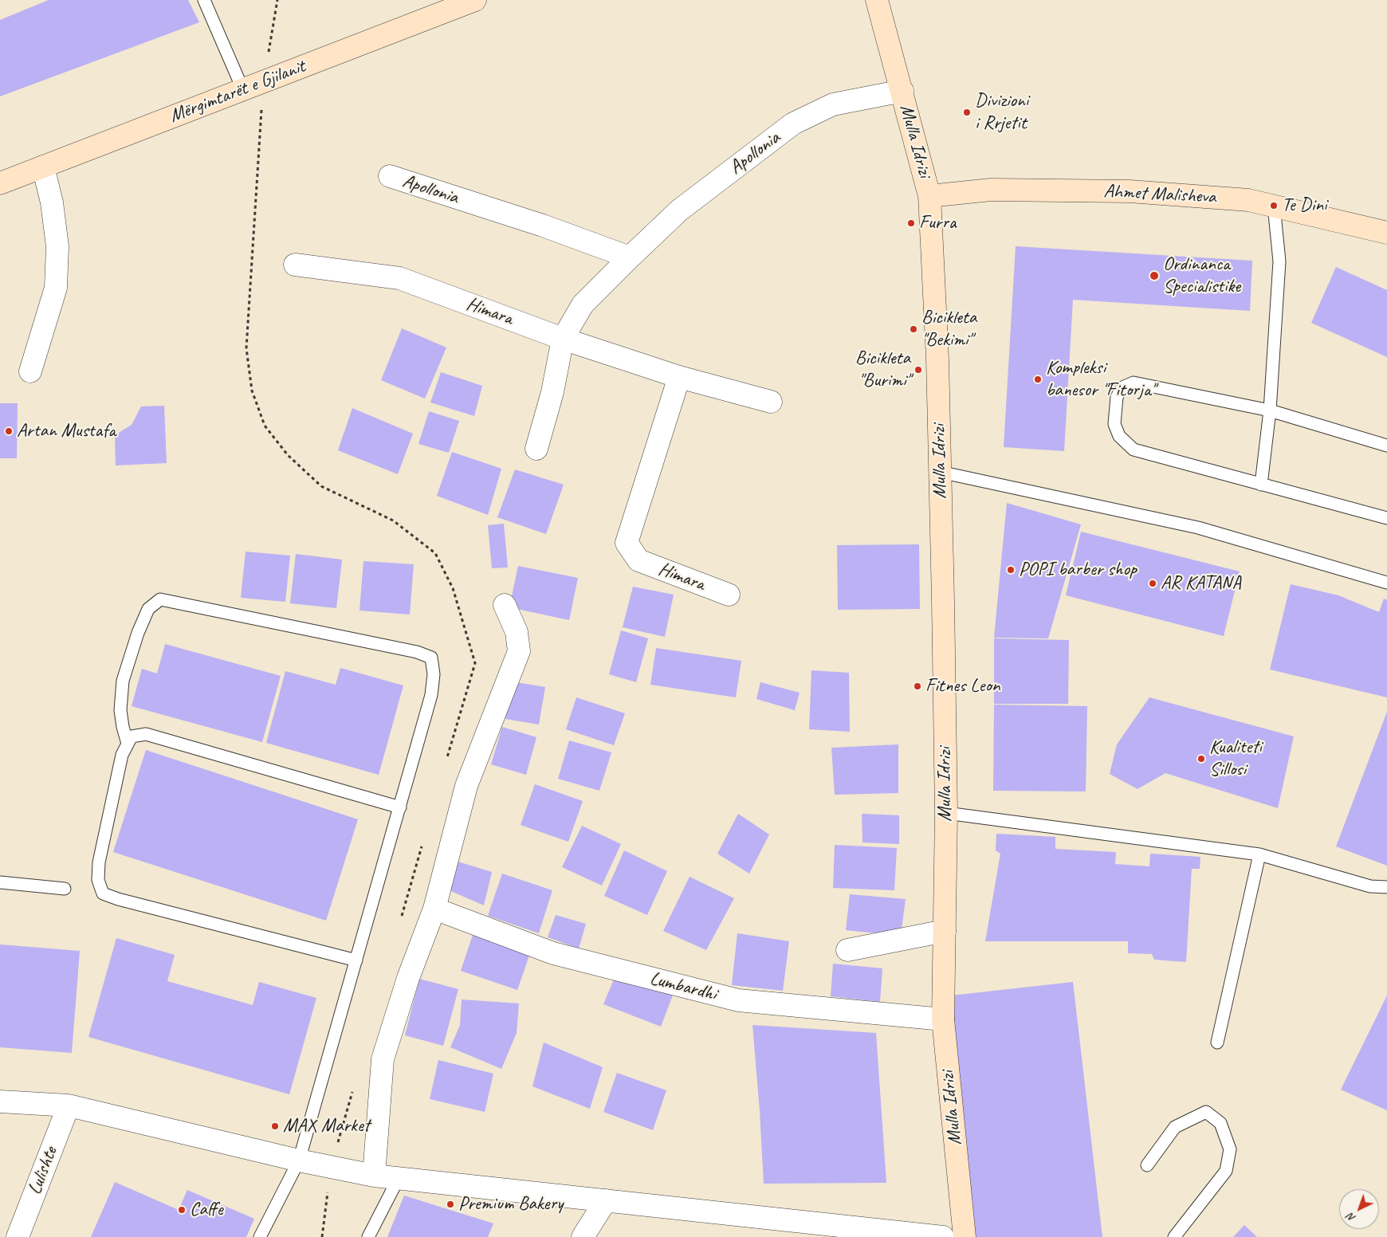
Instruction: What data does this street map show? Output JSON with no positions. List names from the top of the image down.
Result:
{
  "streets": {
    "street": [
      "Mërgimtarët e Gjilanit",
      "Mulla Idrizi",
      "Apollonia",
      "Ahmet Malisheva",
      "Himara",
      "Lumbardhi",
      "Lulishte"
    ]
  },
  "crossings": [
    ["Mulla Idrizi", "Apollonia"],
    ["Mulla Idrizi", "Ahmet Malisheva"],
    ["Mulla Idrizi", "Lumbardhi"],
    ["Apollonia", "Himara"]
  ],
  "places": [
    "Divizioni i Rrjetit",
    "Te Dini",
    "Furra",
    "Ordinanca Specialistike",
    "Bicikleta ''Bekimi''",
    "Bicikleta ''Burimi''",
    "Kompleksi banesor \"Fitorja\"",
    "Artan Mustafa",
    "POPI barber shop",
    "AR KATANA",
    "Fitnes Leon",
    "Kualiteti Sillosi",
    "MAX Market",
    "Premium Bakery",
    "Caffe"
  ],
  "north": "bottom left"
}
